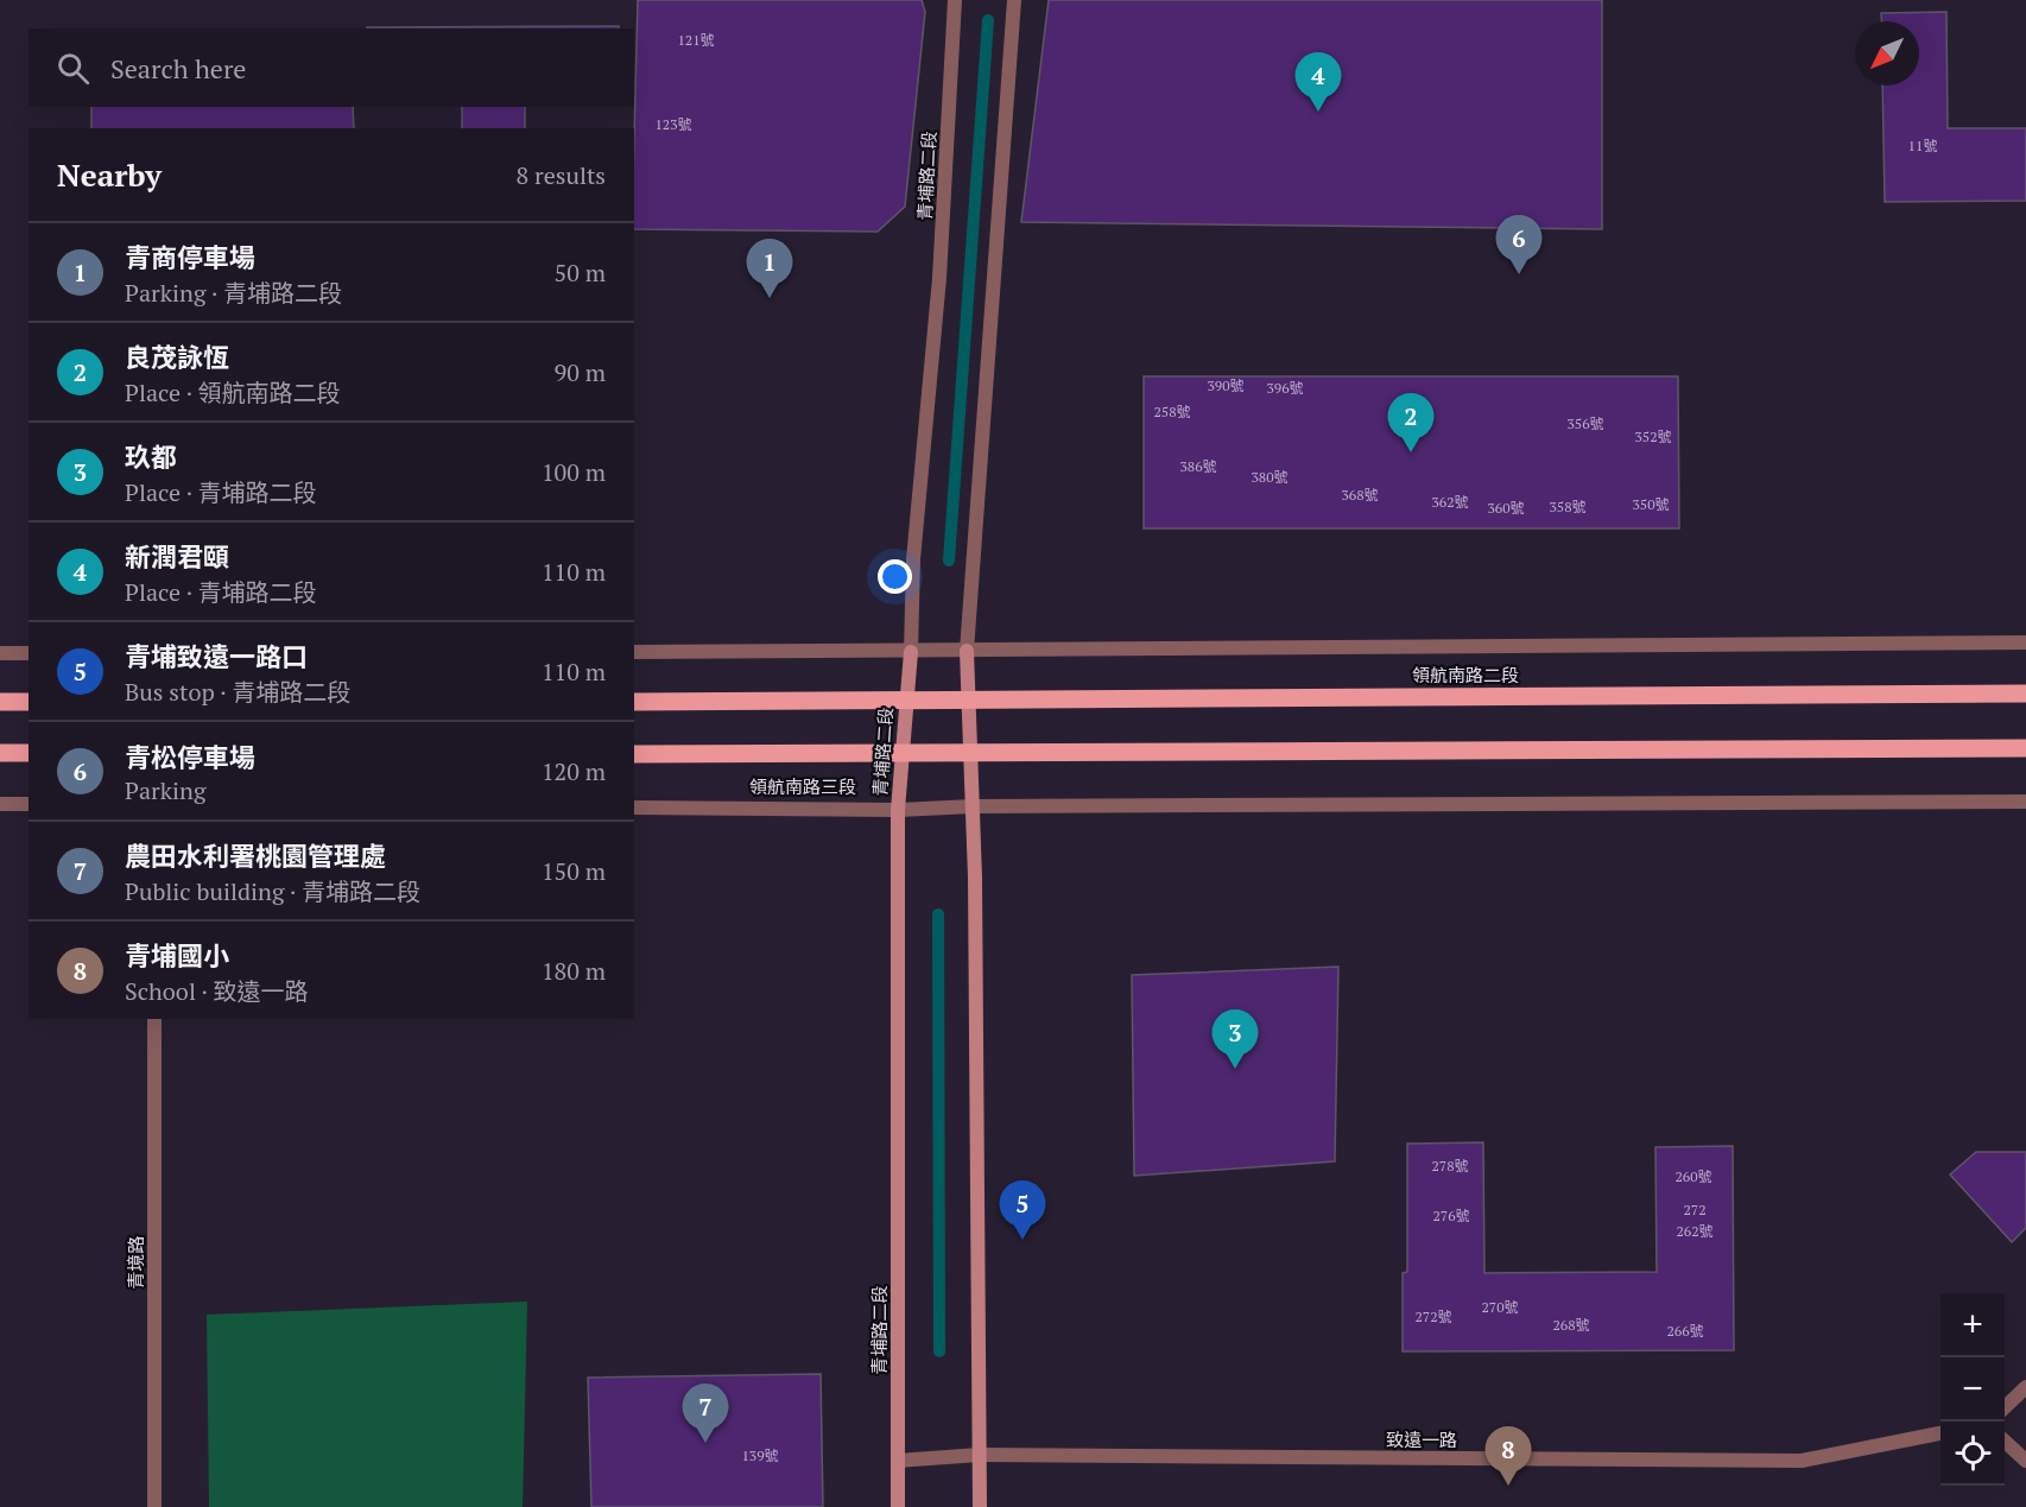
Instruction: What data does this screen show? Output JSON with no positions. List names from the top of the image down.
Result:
{
  "streets": {
    "main road": ["青埔路二段", "領航南路二段", "領航南路三段"],
    "street": ["青境路", "致遠一路"]
  },
  "crossings": [
    ["青埔路二段", "領航南路二段"],
    ["青埔路二段", "領航南路三段"],
    ["青埔路二段", "致遠一路"]
  ],
  "house_numbers": [
    "121號",
    "123號",
    "11號",
    "390號",
    "396號",
    "258號",
    "356號",
    "352號",
    "386號",
    "380號",
    "368號",
    "362號",
    "350號",
    "358號",
    "360號",
    "278號",
    "260號",
    "272",
    "276號",
    "262號",
    "270號",
    "272號",
    "268號",
    "266號",
    "139號"
  ],
  "north": "bottom left",
  "page": {
    "search": "Search here",
    "pins": [
      "4",
      "6",
      "1",
      "2",
      "3",
      "5",
      "7",
      "8"
    ],
    "heading": ["Nearby", "8 results"],
    "list": [
      {
        "mark": "1",
        "name": "青商停車場",
        "note": "Parking · 青埔路二段",
        "value": "50 m"
      },
      {
        "mark": "2",
        "name": "良茂詠恆",
        "note": "Place · 領航南路二段",
        "value": "90 m"
      },
      {
        "mark": "3",
        "name": "玖都",
        "note": "Place · 青埔路二段",
        "value": "100 m"
      },
      {
        "mark": "4",
        "name": "新潤君頤",
        "note": "Place · 青埔路二段",
        "value": "110 m"
      },
      {
        "mark": "5",
        "name": "青埔致遠一路口",
        "note": "Bus stop · 青埔路二段",
        "value": "110 m"
      },
      {
        "mark": "6",
        "name": "青松停車場",
        "note": "Parking",
        "value": "120 m"
      },
      {
        "mark": "7",
        "name": "農田水利署桃園管理處",
        "note": "Public building · 青埔路二段",
        "value": "150 m"
      },
      {
        "mark": "8",
        "name": "青埔國小",
        "note": "School · 致遠一路",
        "value": "180 m"
      }
    ],
    "map_buttons": ["+", "−"]
  }
}
